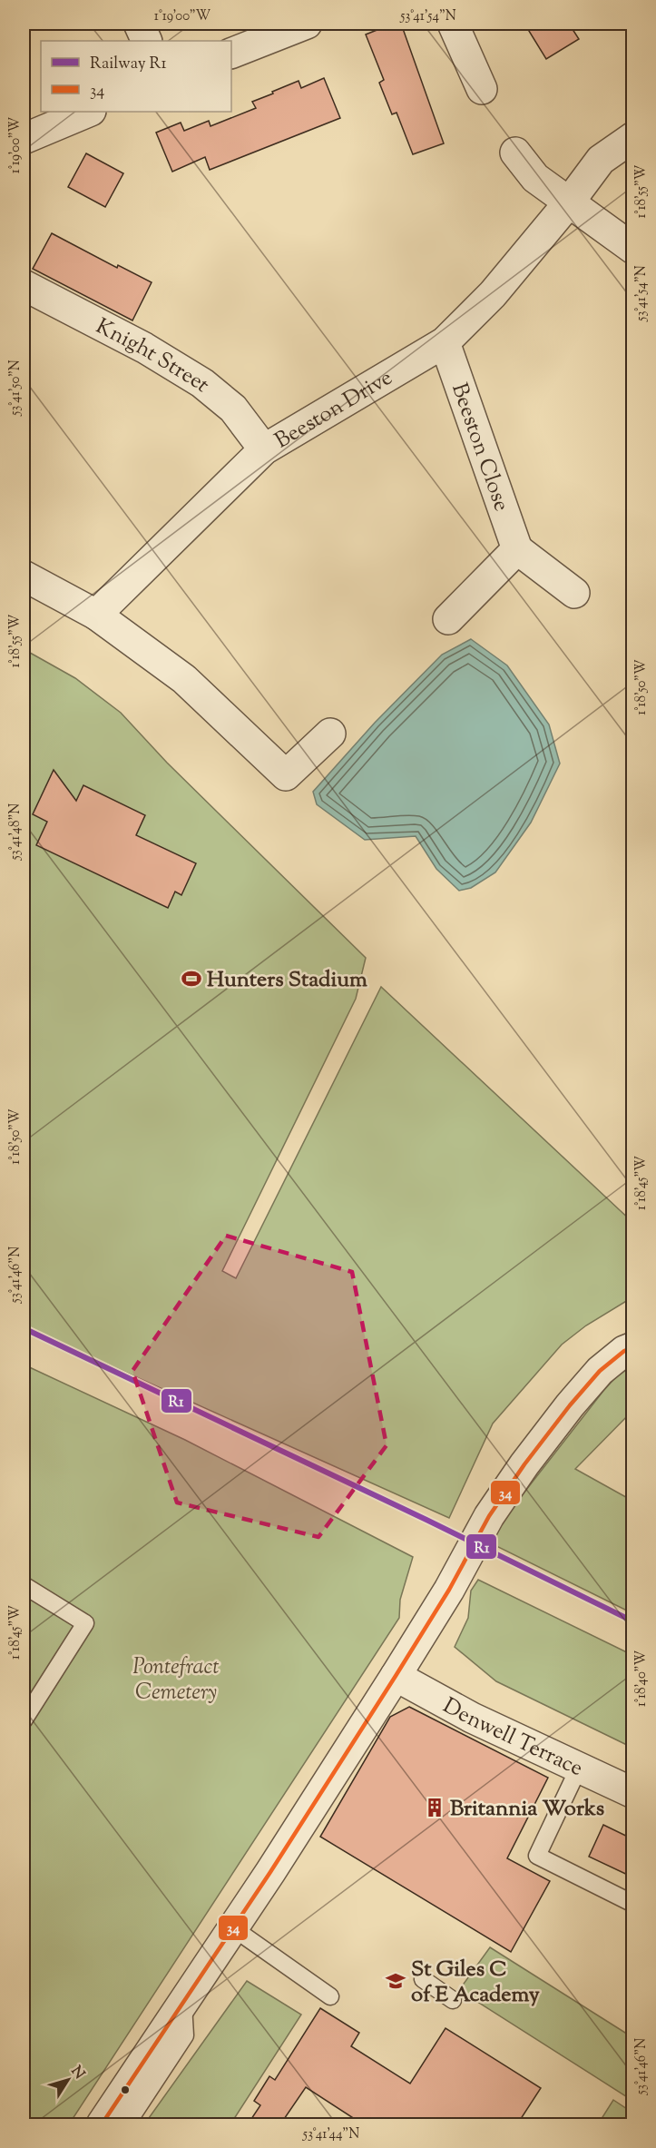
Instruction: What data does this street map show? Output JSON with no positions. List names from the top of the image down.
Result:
{
  "streets": {
    "street": [
      "Knight Street",
      "Beeston Drive",
      "Beeston Close",
      "Denwell Terrace"
    ]
  },
  "crossings": [
    ["Knight Street", "Beeston Drive"],
    ["Beeston Drive", "Beeston Close"]
  ],
  "parks": ["Pontefract Cemetery"],
  "places": {
    "sports": ["Hunters Stadium"],
    "building": ["Britannia Works"],
    "school or university": ["St Giles C of E Academy"]
  },
  "lines": ["rail line R1", "transit line 34"],
  "legend": ["Railway R1", "34"],
  "north": "top right",
  "coordinates": [
    "1°19'00\"W",
    "53°41'54\"N",
    "1°18'55\"W",
    "53°41'50\"N",
    "1°18'50\"W",
    "53°41'48\"N",
    "1°18'45\"W",
    "53°41'46\"N",
    "1°18'40\"W",
    "53°41'44\"N"
  ]
}
